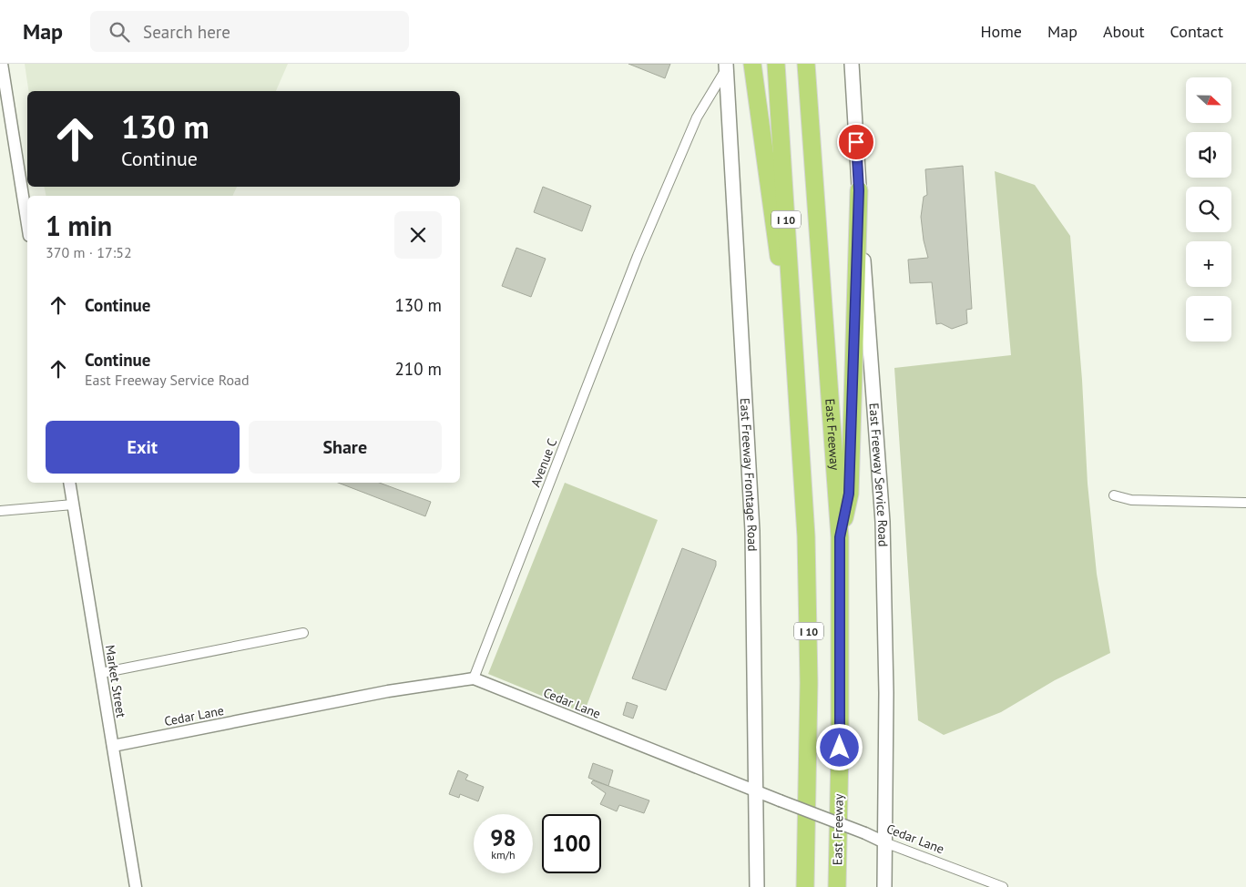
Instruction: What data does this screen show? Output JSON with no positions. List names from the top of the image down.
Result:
{
  "streets": {
    "highway": ["I 10", "East Freeway"],
    "main road": ["East Freeway Frontage Road", "East Freeway Service Road"],
    "street": ["Avenue C", "Market Street", "Cedar Lane"]
  },
  "crossings": [
    ["Avenue C", "East Freeway Frontage Road"],
    ["Avenue C", "Cedar Lane"],
    ["East Freeway Frontage Road", "Cedar Lane"],
    ["East Freeway Service Road", "Cedar Lane"],
    ["Market Street", "Cedar Lane"]
  ],
  "north": "right",
  "page": {
    "header": "Map",
    "search": "Search here",
    "nav": [
      "Home",
      "Map",
      "About",
      "Contact"
    ],
    "map_buttons": ["+", "−"],
    "turn": ["130 m", "Continue"],
    "heading": ["1 min", "370 m · 17:52"],
    "list": [
      {
        "name": "Continue",
        "value": "130 m"
      },
      {
        "name": "Continue",
        "note": "East Freeway Service Road",
        "value": "210 m"
      }
    ],
    "buttons": ["Exit", "Share"],
    "speed": "98 km/h",
    "limit": "100"
  }
}
